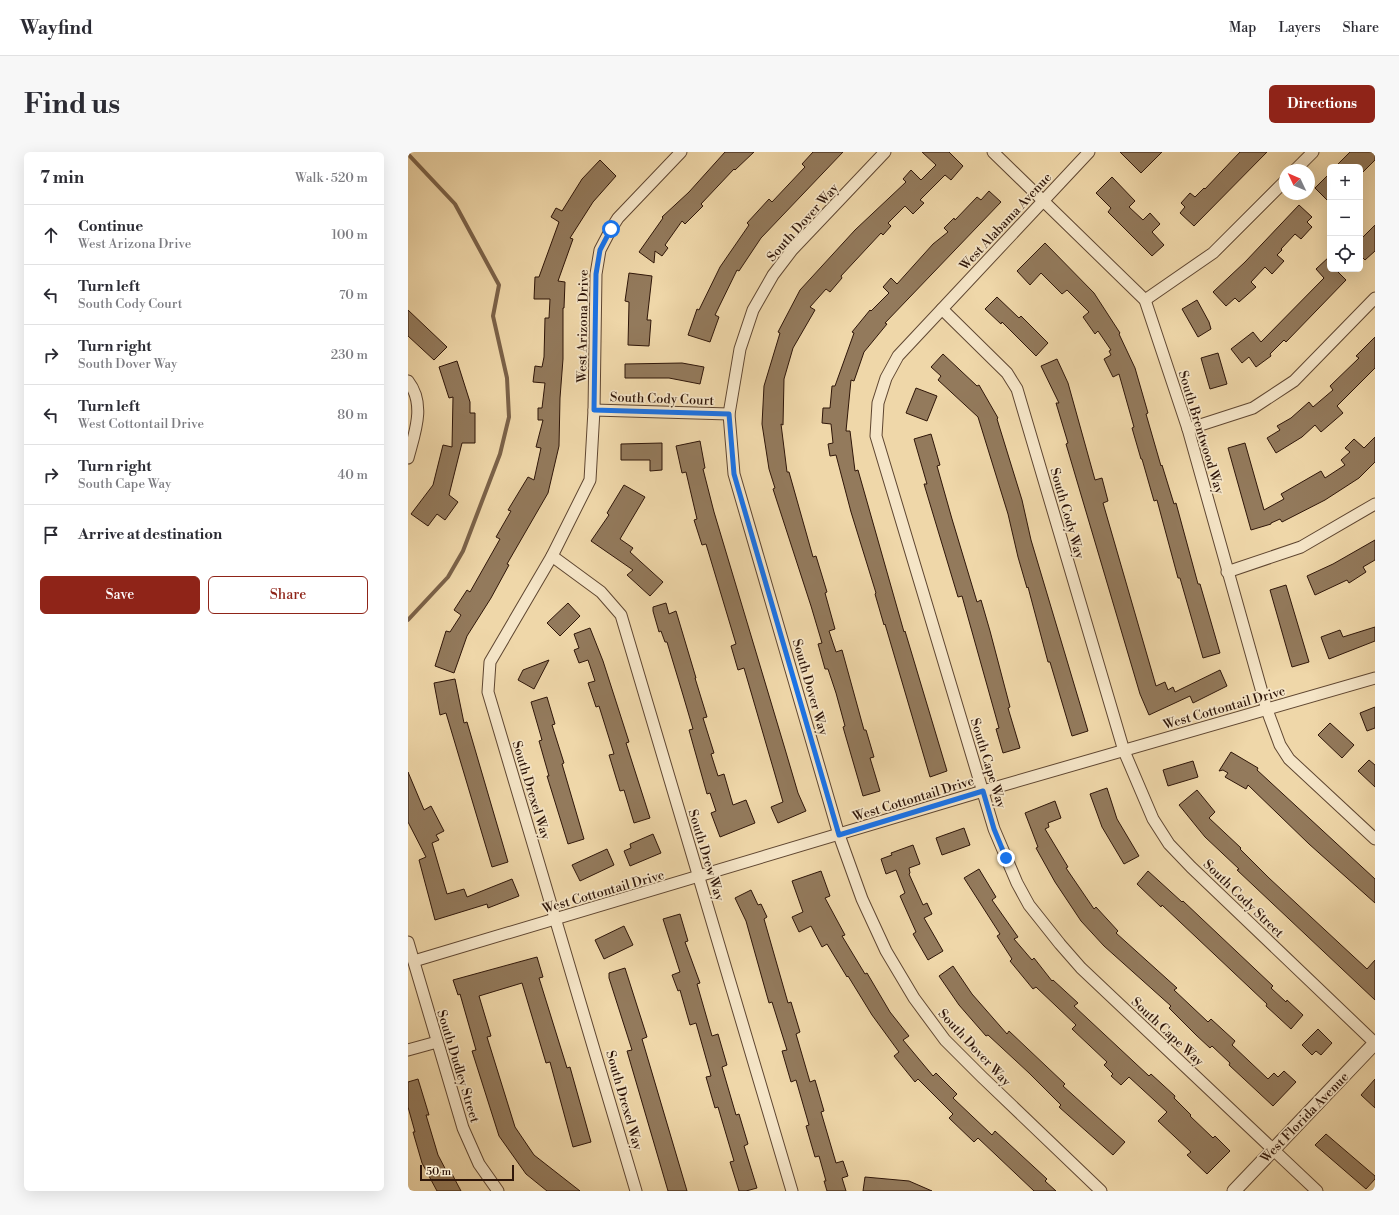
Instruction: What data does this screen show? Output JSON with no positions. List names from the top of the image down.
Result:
{
  "streets": {
    "street": [
      "West Alabama Avenue",
      "South Dover Way",
      "West Arizona Drive",
      "South Cody Court",
      "South Brentwood Way",
      "South Cody Way",
      "West Cottontail Drive",
      "South Cape Way",
      "South Drexel Way",
      "South Drew Way",
      "South Cody Street",
      "South Dudley Street",
      "West Florida Avenue"
    ]
  },
  "crossings": [
    ["West Alabama Avenue", "South Brentwood Way"],
    ["West Alabama Avenue", "South Cody Way"],
    ["West Alabama Avenue", "South Cape Way"],
    ["South Dover Way", "South Cody Court"],
    ["South Dover Way", "West Cottontail Drive"],
    ["West Arizona Drive", "South Cody Court"],
    ["West Arizona Drive", "South Drexel Way"],
    ["South Cody Court", "South Drexel Way"],
    ["South Brentwood Way", "West Cottontail Drive"],
    ["South Cody Way", "West Cottontail Drive"],
    ["South Cody Way", "South Cape Way"],
    ["South Cody Way", "South Cody Street"],
    ["West Cottontail Drive", "South Cape Way"],
    ["West Cottontail Drive", "South Drexel Way"],
    ["West Cottontail Drive", "South Drew Way"],
    ["West Cottontail Drive", "South Cody Street"],
    ["West Cottontail Drive", "South Dudley Street"],
    ["South Cape Way", "West Florida Avenue"],
    ["South Drexel Way", "South Drew Way"],
    ["South Cody Street", "West Florida Avenue"]
  ],
  "scale_bar": "50 m",
  "north": "top left",
  "page": {
    "header": "Wayfind",
    "nav": ["Map", "Layers", "Share"],
    "buttons": [
      "Directions",
      ["Save", "Share"]
    ],
    "title": "Find us",
    "heading": ["7 min", "Walk · 520 m"],
    "map_buttons": ["+", "−"],
    "list": [
      ["Continue", "West Arizona Drive", "100 m"],
      ["Turn left", "South Cody Court", "70 m"],
      ["Turn right", "South Dover Way", "230 m"],
      ["Turn left", "West Cottontail Drive", "80 m"],
      ["Turn right", "South Cape Way", "40 m"],
      "Arrive at destination"
    ],
    "scale": "50 m"
  }
}
